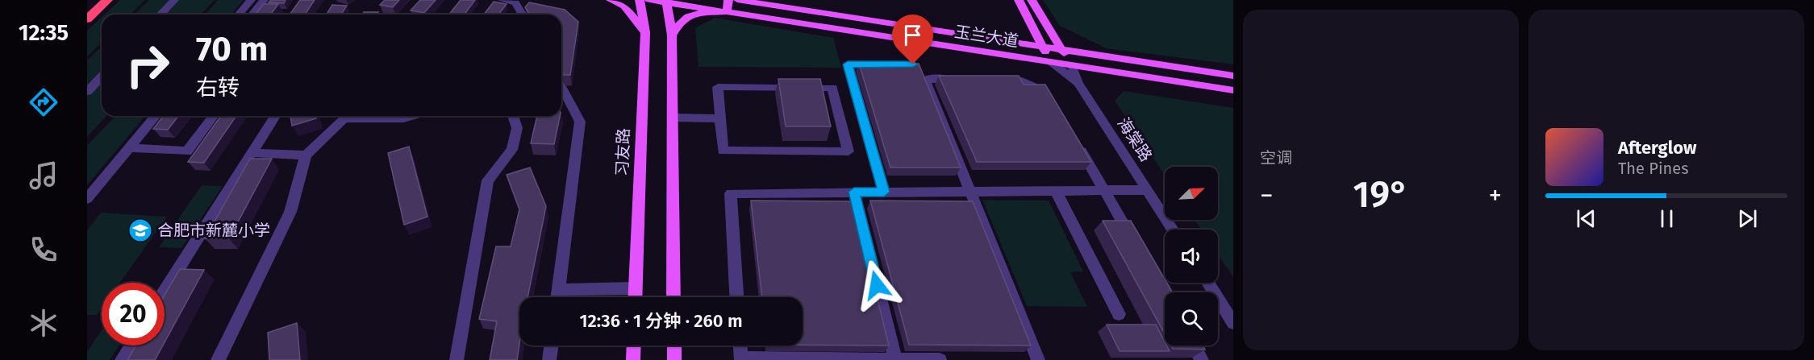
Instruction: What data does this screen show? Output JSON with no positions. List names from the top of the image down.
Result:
{
  "streets": {
    "main road": ["玉兰大道", "习友路"],
    "street": ["海棠路"]
  },
  "crossings": [
    ["玉兰大道", "海棠路"]
  ],
  "places": {
    "school or university": ["合肥市新麓小学"]
  },
  "north": "top right",
  "page": {
    "tabs": "12:35",
    "tile": "空调",
    "turn": ["70 m", "右转"],
    "song": ["Afterglow", "The Pines"],
    "heat": ["−", "19°", "+"],
    "limit": "20",
    "trip": "12:36 · 1 分钟 · 260 m"
  }
}
